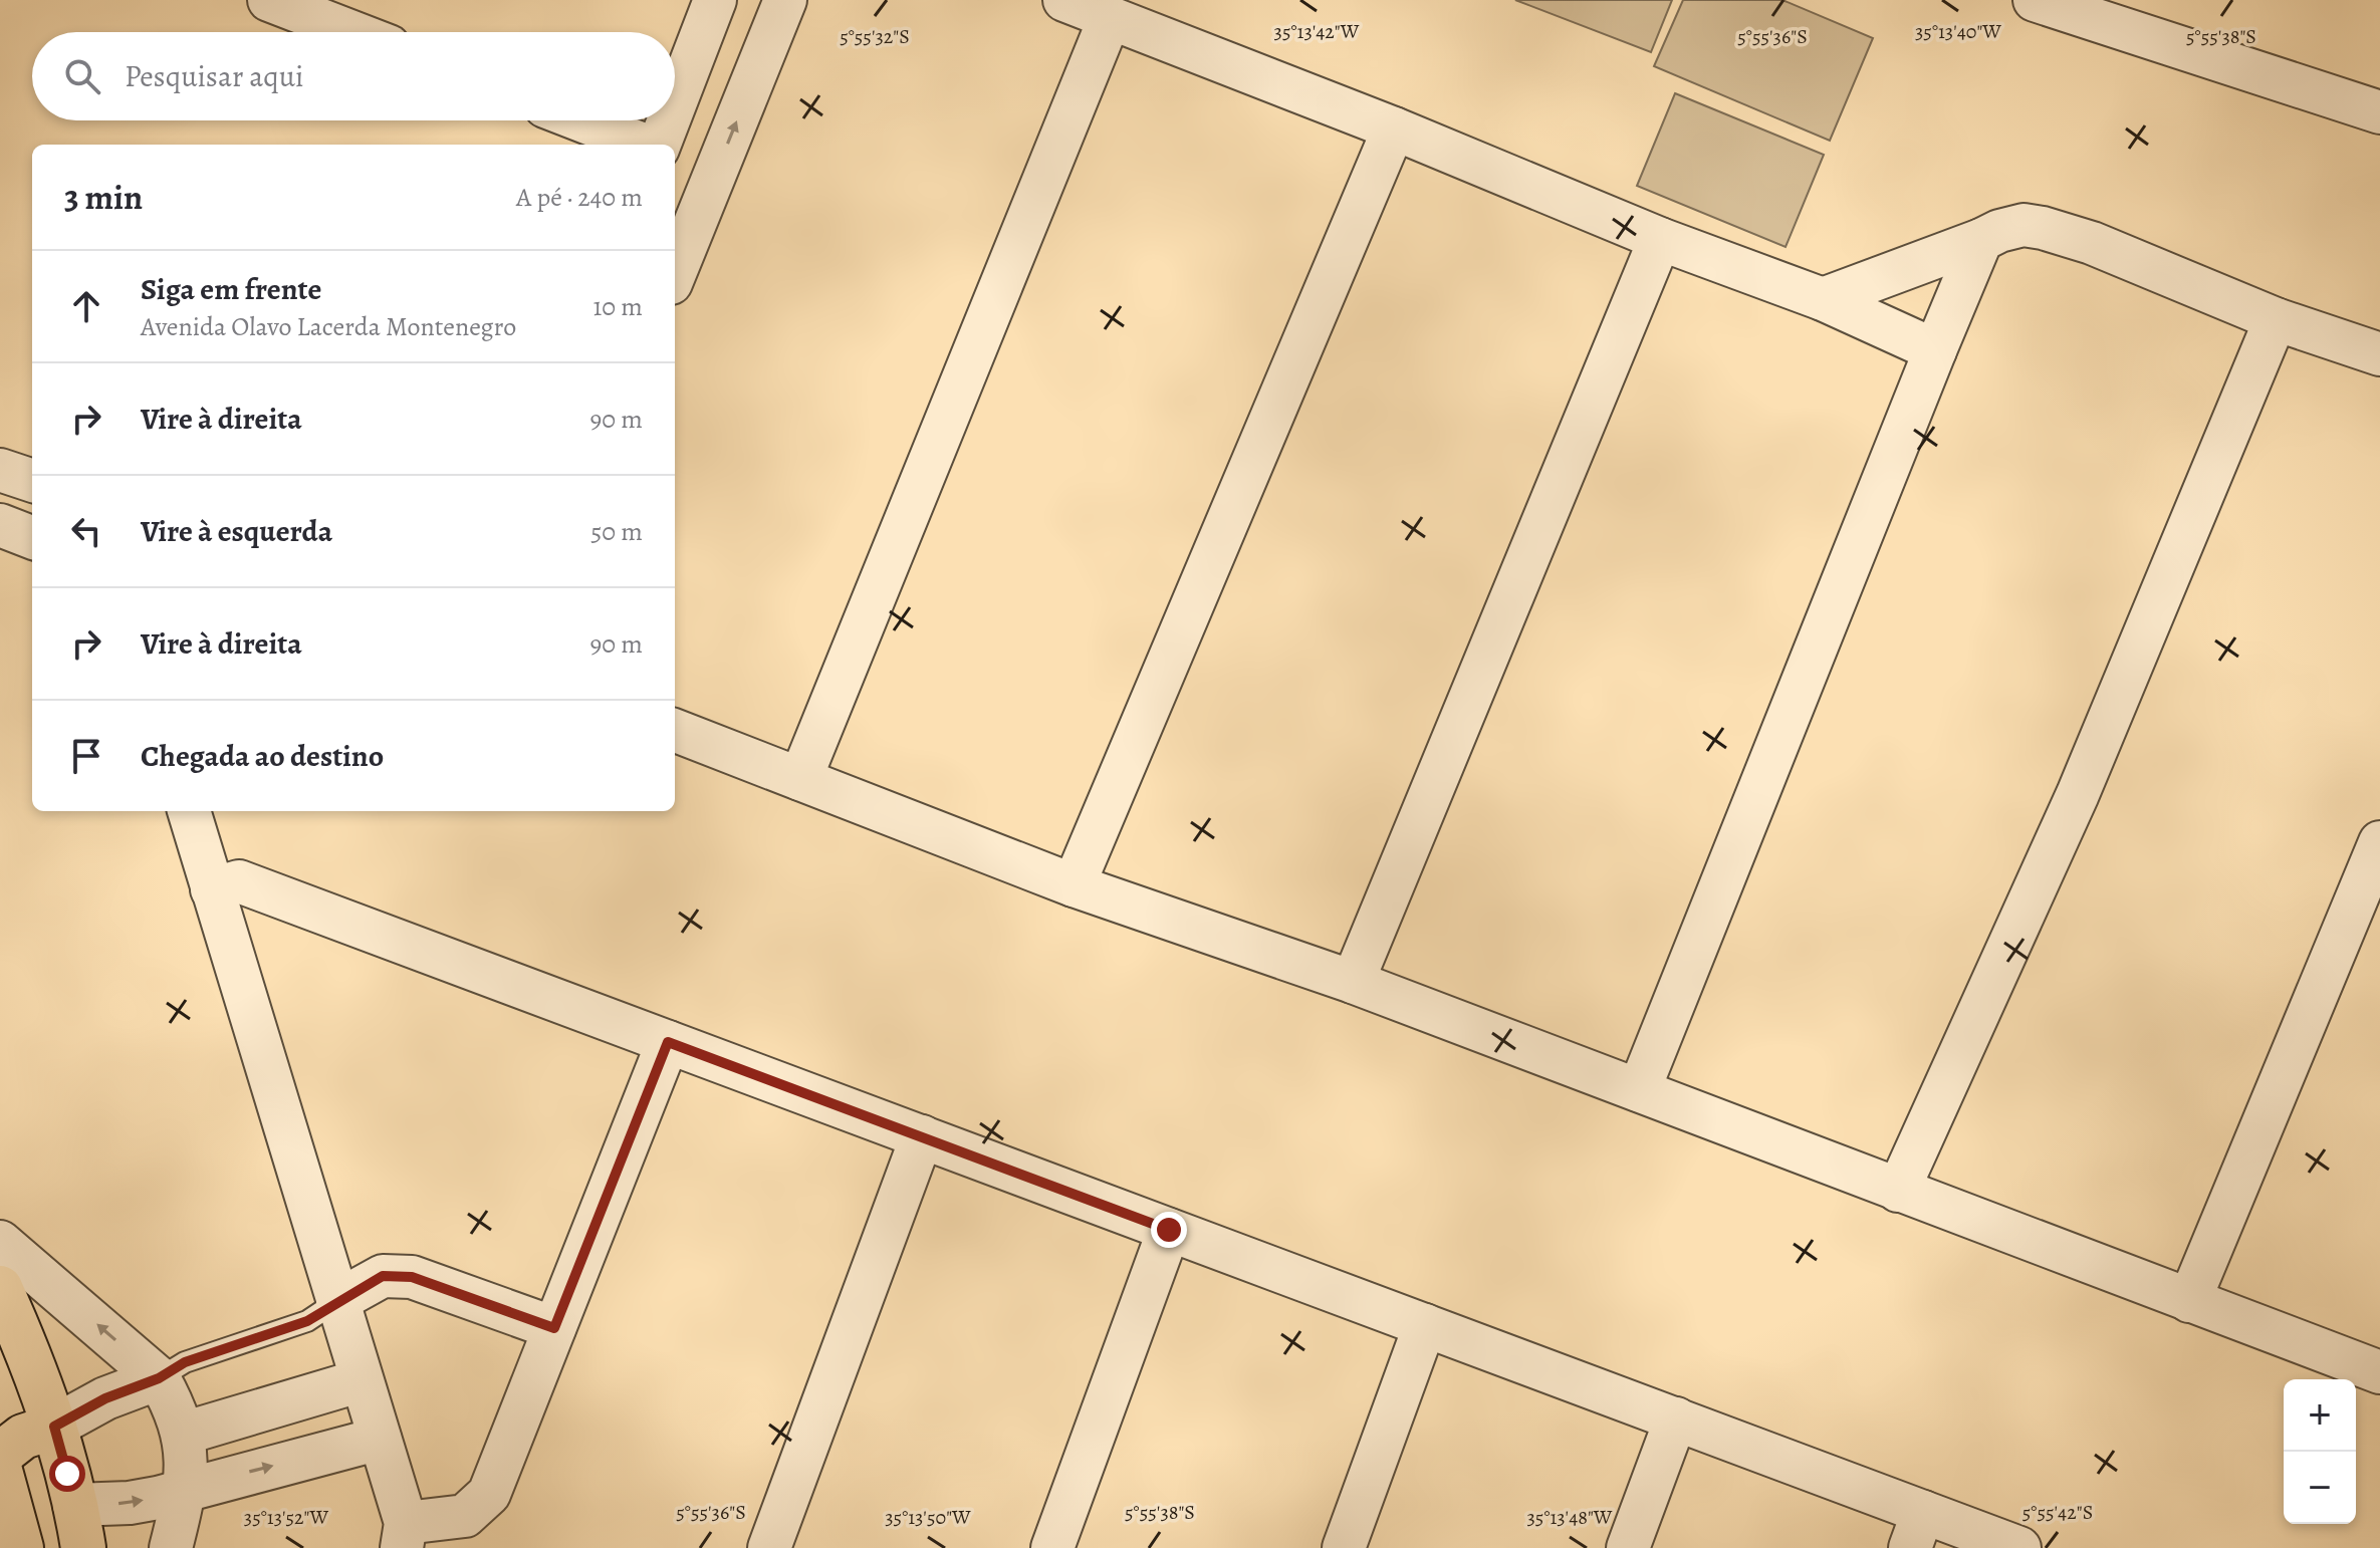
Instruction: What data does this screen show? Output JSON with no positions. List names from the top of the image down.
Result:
{
  "page": {
    "search": "Pesquisar aqui",
    "heading": ["3 min", "A pé · 240 m"],
    "list": [
      ["Siga em frente", "Avenida Olavo Lacerda Montenegro", "10 m"],
      ["Vire à direita", "90 m"],
      ["Vire à esquerda", "50 m"],
      ["Vire à direita", "90 m"],
      "Chegada ao destino"
    ],
    "map_buttons": ["+", "−"]
  },
  "coordinates": [
    "35°13'42\"W",
    "35°13'40\"W",
    "5°55'32\"S",
    "5°55'36\"S",
    "5°55'38\"S",
    "5°55'42\"S",
    "35°13'52\"W",
    "35°13'50\"W",
    "35°13'48\"W"
  ]
}
